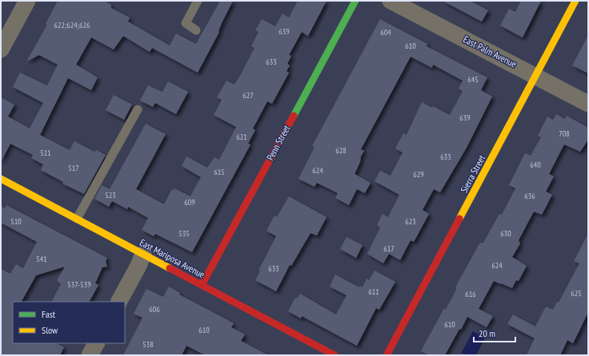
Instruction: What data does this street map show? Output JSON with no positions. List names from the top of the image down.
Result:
{
  "streets": {
    "street": [
      "East Palm Avenue",
      "Penn Street",
      "Sierra Street",
      "East Mariposa Avenue"
    ]
  },
  "crossings": [
    ["East Palm Avenue", "Sierra Street"],
    ["Penn Street", "East Mariposa Avenue"]
  ],
  "house_numbers": [
    "622;624;626",
    "639",
    "604",
    "610",
    "633",
    "645",
    "627",
    "639",
    "708",
    "621",
    "628",
    "511",
    "633",
    "640",
    "517",
    "624",
    "615",
    "629",
    "523",
    "636",
    "609",
    "510",
    "623",
    "535",
    "630",
    "617",
    "541",
    "624",
    "633",
    "537-539",
    "611",
    "625",
    "616",
    "606",
    "610",
    "610",
    "538"
  ],
  "legend": ["Fast", "Slow"],
  "scale_bar": "20 m"
}
